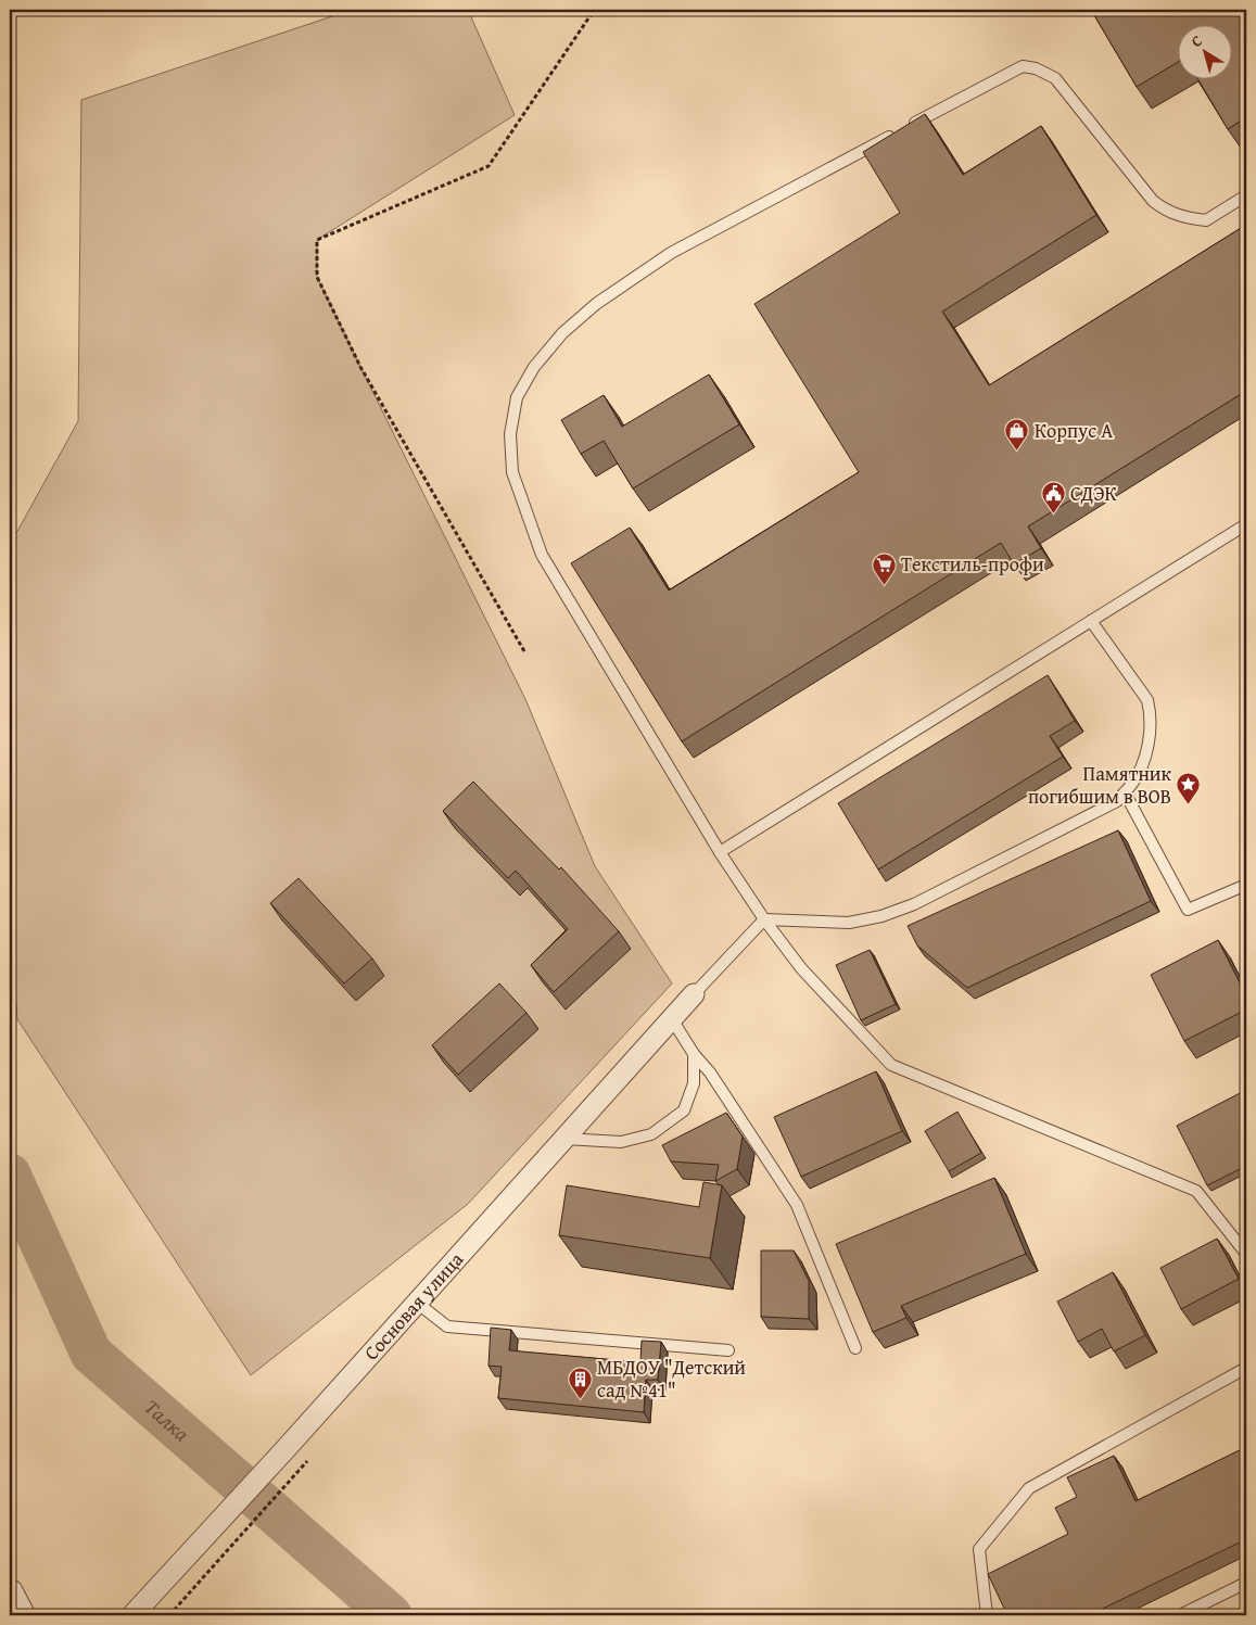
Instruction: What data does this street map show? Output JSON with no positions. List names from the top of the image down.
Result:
{
  "streets": {
    "street": ["Сосновая улица"]
  },
  "water": ["Талка"],
  "places": {
    "shop": ["Корпус А"],
    "public building": ["СДЭК"],
    "supermarket": ["Текстиль-профи"],
    "place": ["Памятник погибшим в ВОВ"],
    "building": ["МБДОУ \"Детский сад №41\""]
  },
  "north": "top left"
}
